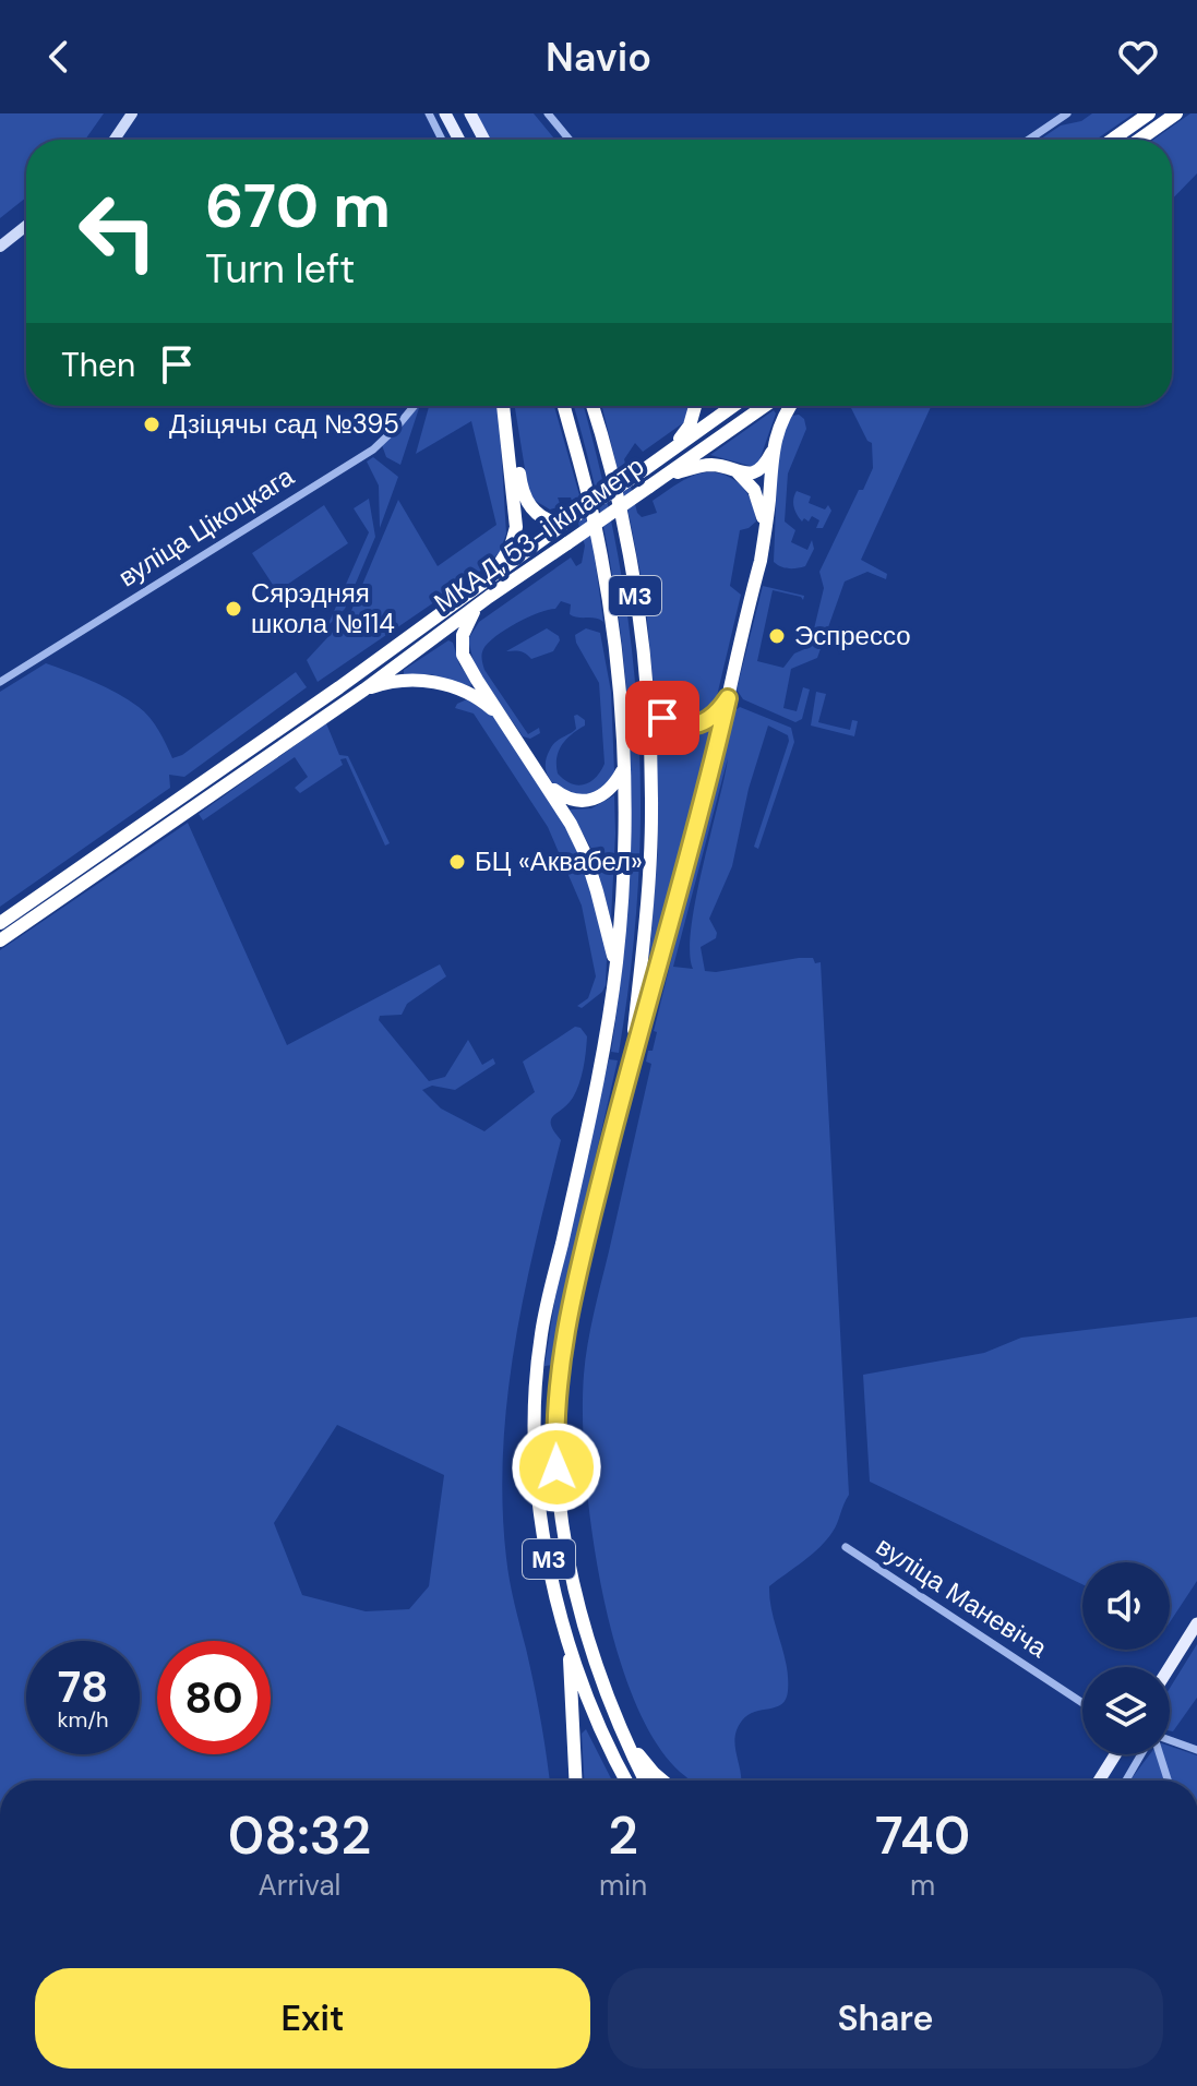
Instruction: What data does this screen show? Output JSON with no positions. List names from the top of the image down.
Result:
{
  "streets": {
    "highway": ["МКАД, 53-і кіламетр", "М3"],
    "street": ["вуліца Цікоцкага", "вуліца Маневіча"]
  },
  "places": [
    "Дзіцячы сад №395",
    "Сярэдняя школа №114",
    "Эспрессо",
    "БЦ «Аквабел»"
  ],
  "page": {
    "header": "Navio",
    "turn": ["670 m", "Turn left"],
    "then": "Then",
    "speed": "78 km/h",
    "limit": "80",
    "eta": [
      "08:32",
      "Arrival",
      "2",
      "min",
      "740",
      "m"
    ],
    "buttons": ["Exit", "Share"]
  }
}
